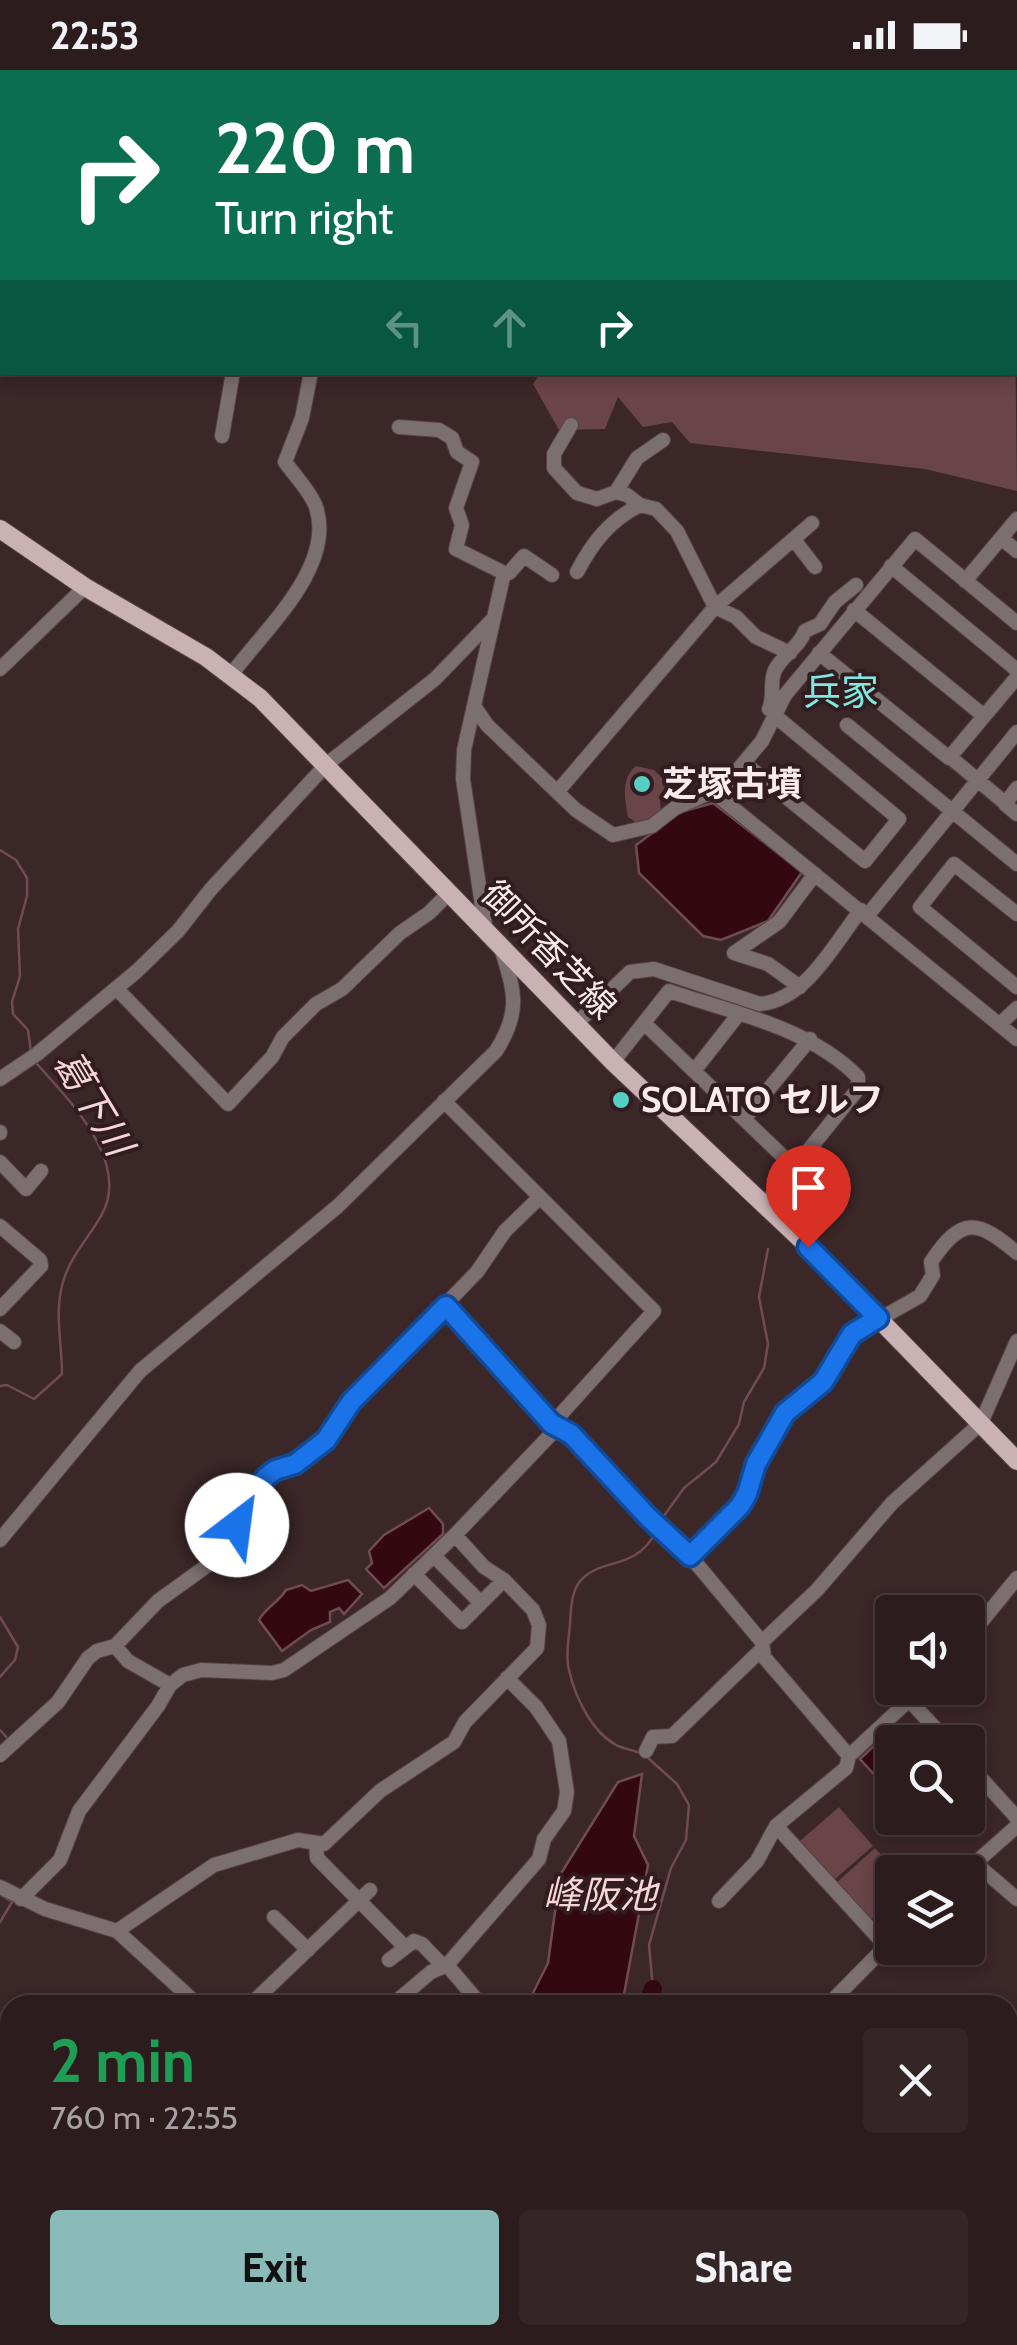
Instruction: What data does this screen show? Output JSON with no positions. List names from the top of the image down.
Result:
{
  "streets": {
    "main road": ["御所香芝線"]
  },
  "districts": ["兵家"],
  "water": ["葛下川", "峰阪池"],
  "places": ["芝塚古墳", "SOLATO セルフ"],
  "page": {
    "status": "22:53",
    "turn": ["220 m", "Turn right"],
    "heading": ["2 min", "760 m · 22:55"],
    "buttons": ["Exit", "Share"]
  }
}
